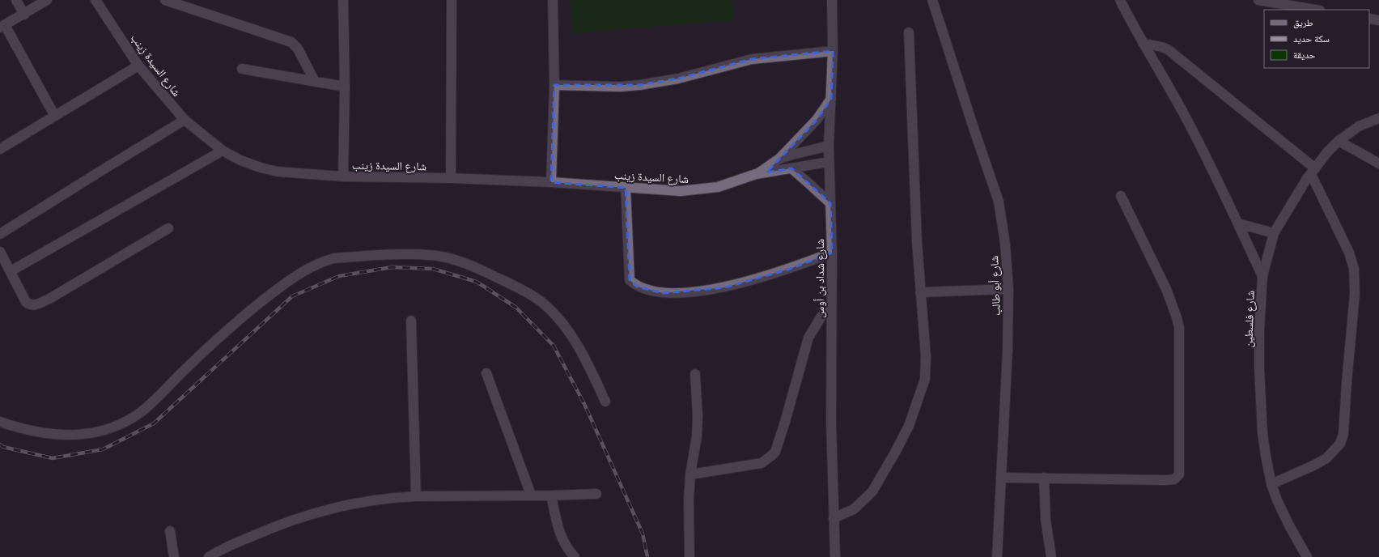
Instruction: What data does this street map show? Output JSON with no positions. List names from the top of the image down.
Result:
{
  "streets": {
    "street": [
      "شارع السيدة زينب",
      "شارع شداد بن أوس",
      "شارع أبو طالب",
      "شارع فلسطين"
    ]
  },
  "crossings": [
    ["شارع السيدة زينب", "شارع شداد بن أوس"]
  ],
  "legend": ["طريق", "سكة حديد", "حديقة"]
}
